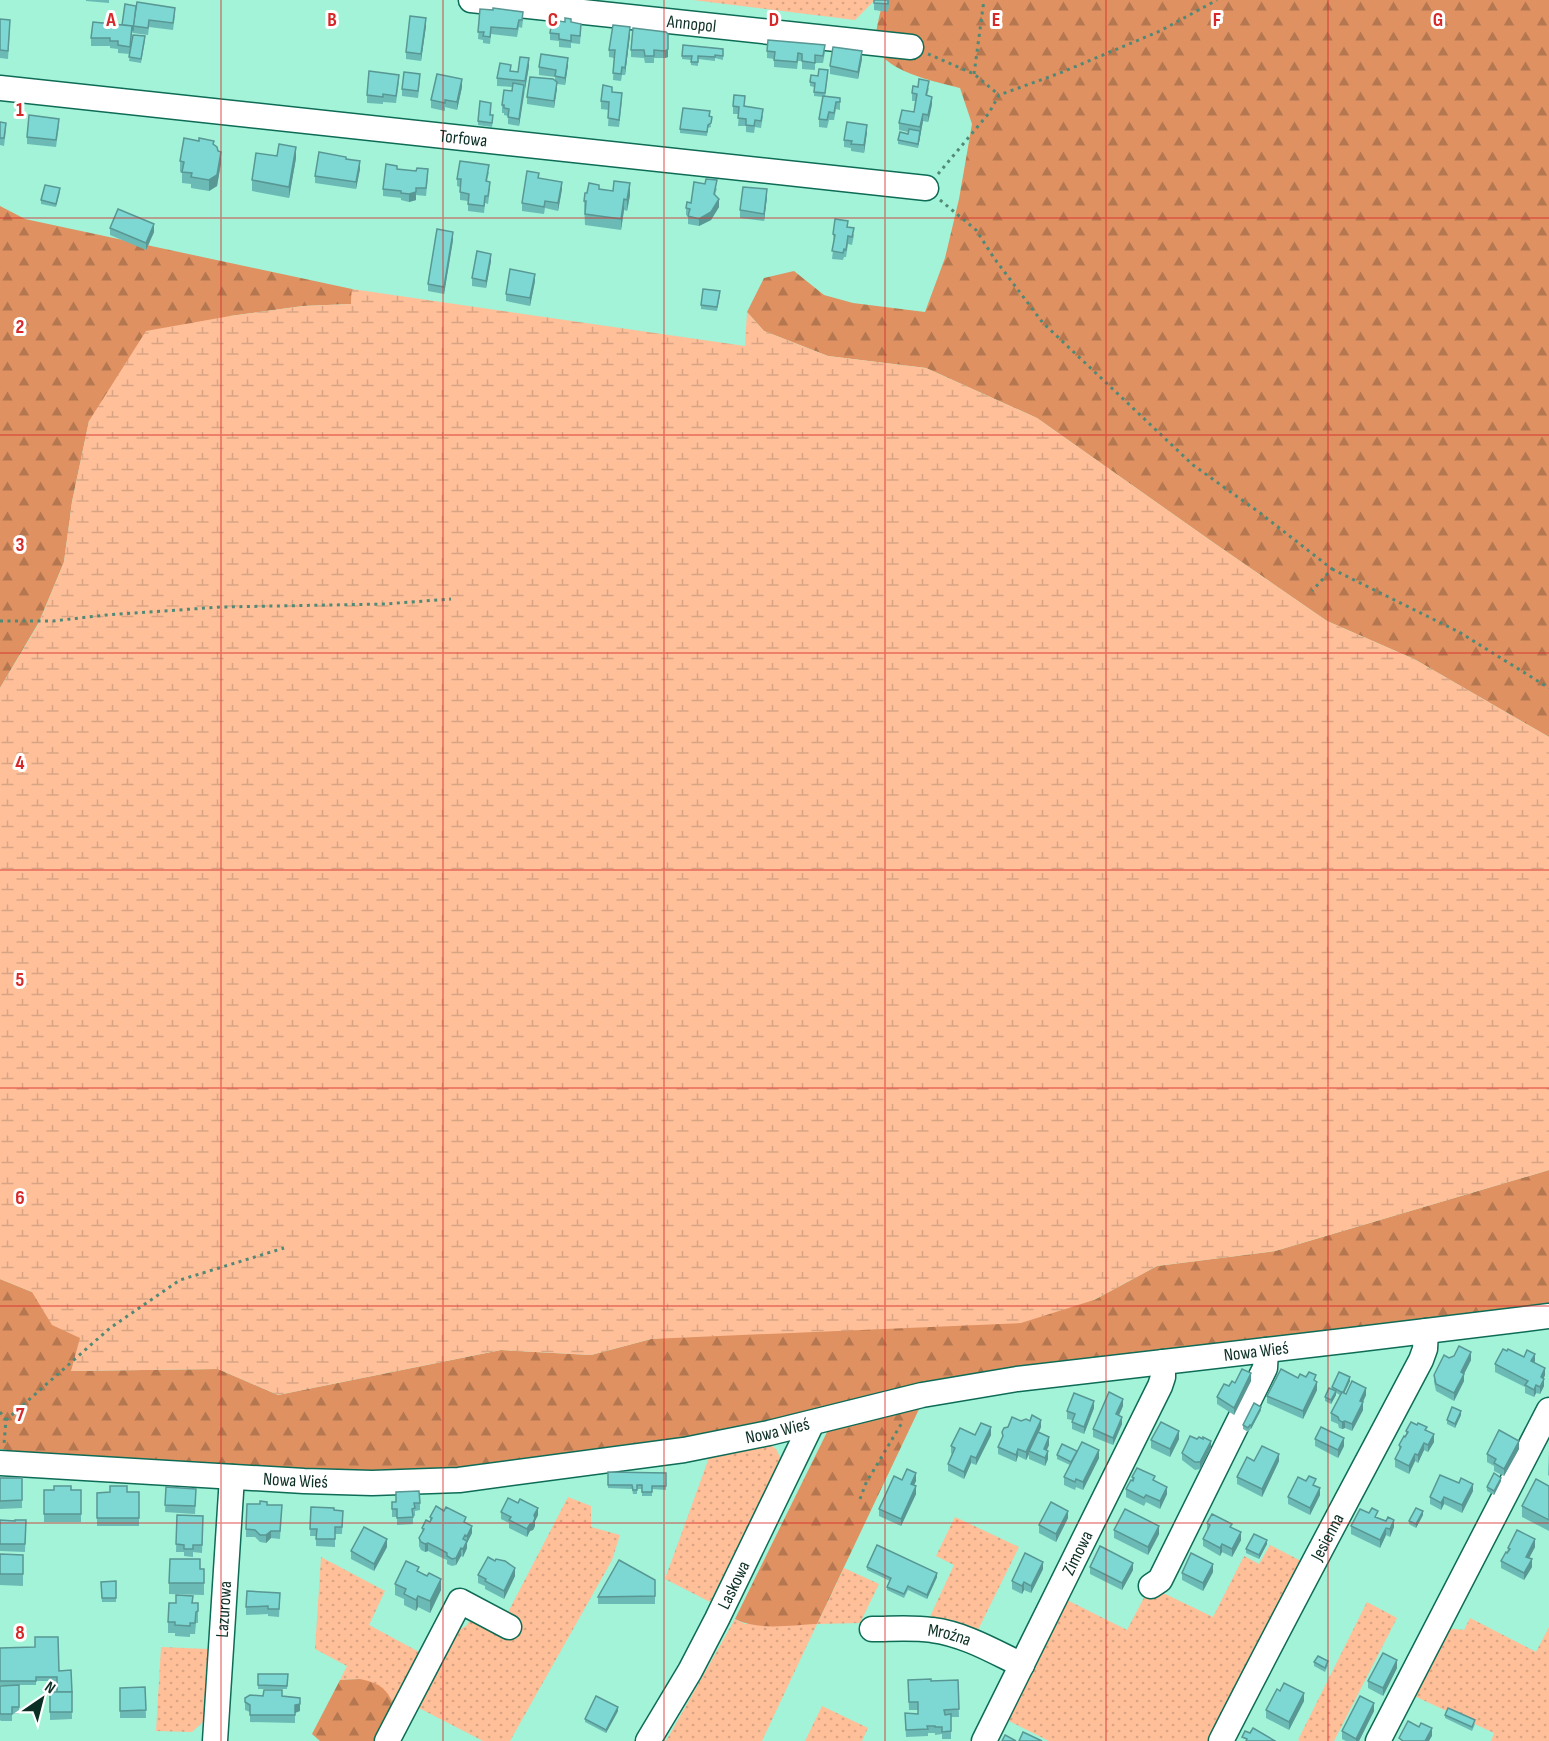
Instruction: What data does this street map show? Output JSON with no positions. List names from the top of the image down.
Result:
{
  "streets": {
    "street": [
      "Annopol",
      "Torfowa",
      "Nowa Wieś",
      "Jesienna",
      "Zimowa",
      "Laskowa",
      "Lazurowa",
      "Mroźna"
    ]
  },
  "crossings": [
    ["Nowa Wieś", "Jesienna"],
    ["Nowa Wieś", "Zimowa"],
    ["Nowa Wieś", "Laskowa"],
    ["Nowa Wieś", "Lazurowa"],
    ["Zimowa", "Mroźna"]
  ],
  "north": "top right",
  "grid": {
    "columns": [
      "A",
      "B",
      "C",
      "D",
      "E",
      "F",
      "G"
    ],
    "rows": [
      "1",
      "2",
      "3",
      "4",
      "5",
      "6",
      "7",
      "8"
    ]
  }
}
